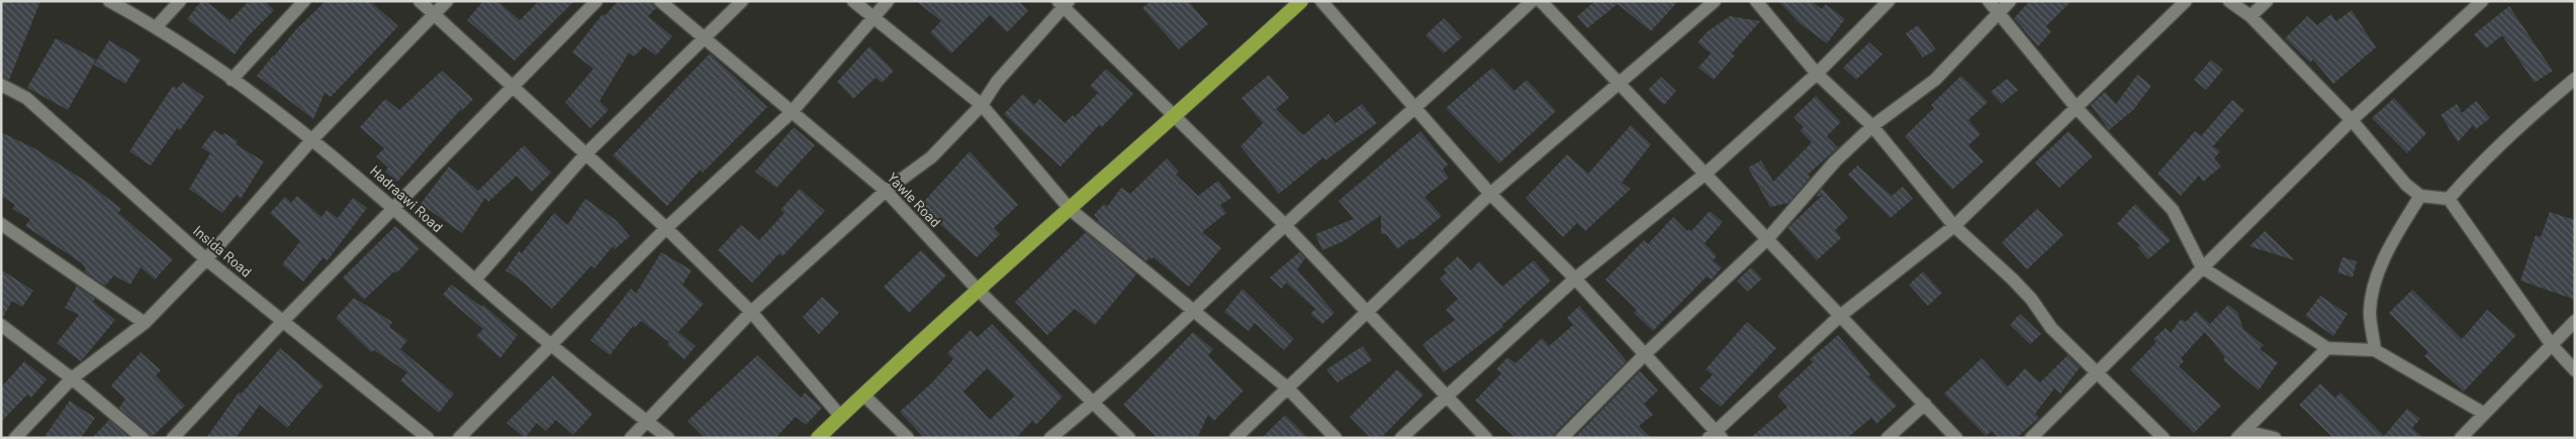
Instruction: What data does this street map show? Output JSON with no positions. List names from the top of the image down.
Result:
{
  "streets": {
    "street": ["Hadraawi Road", "Yawle Road", "Insida Road"]
  }
}
